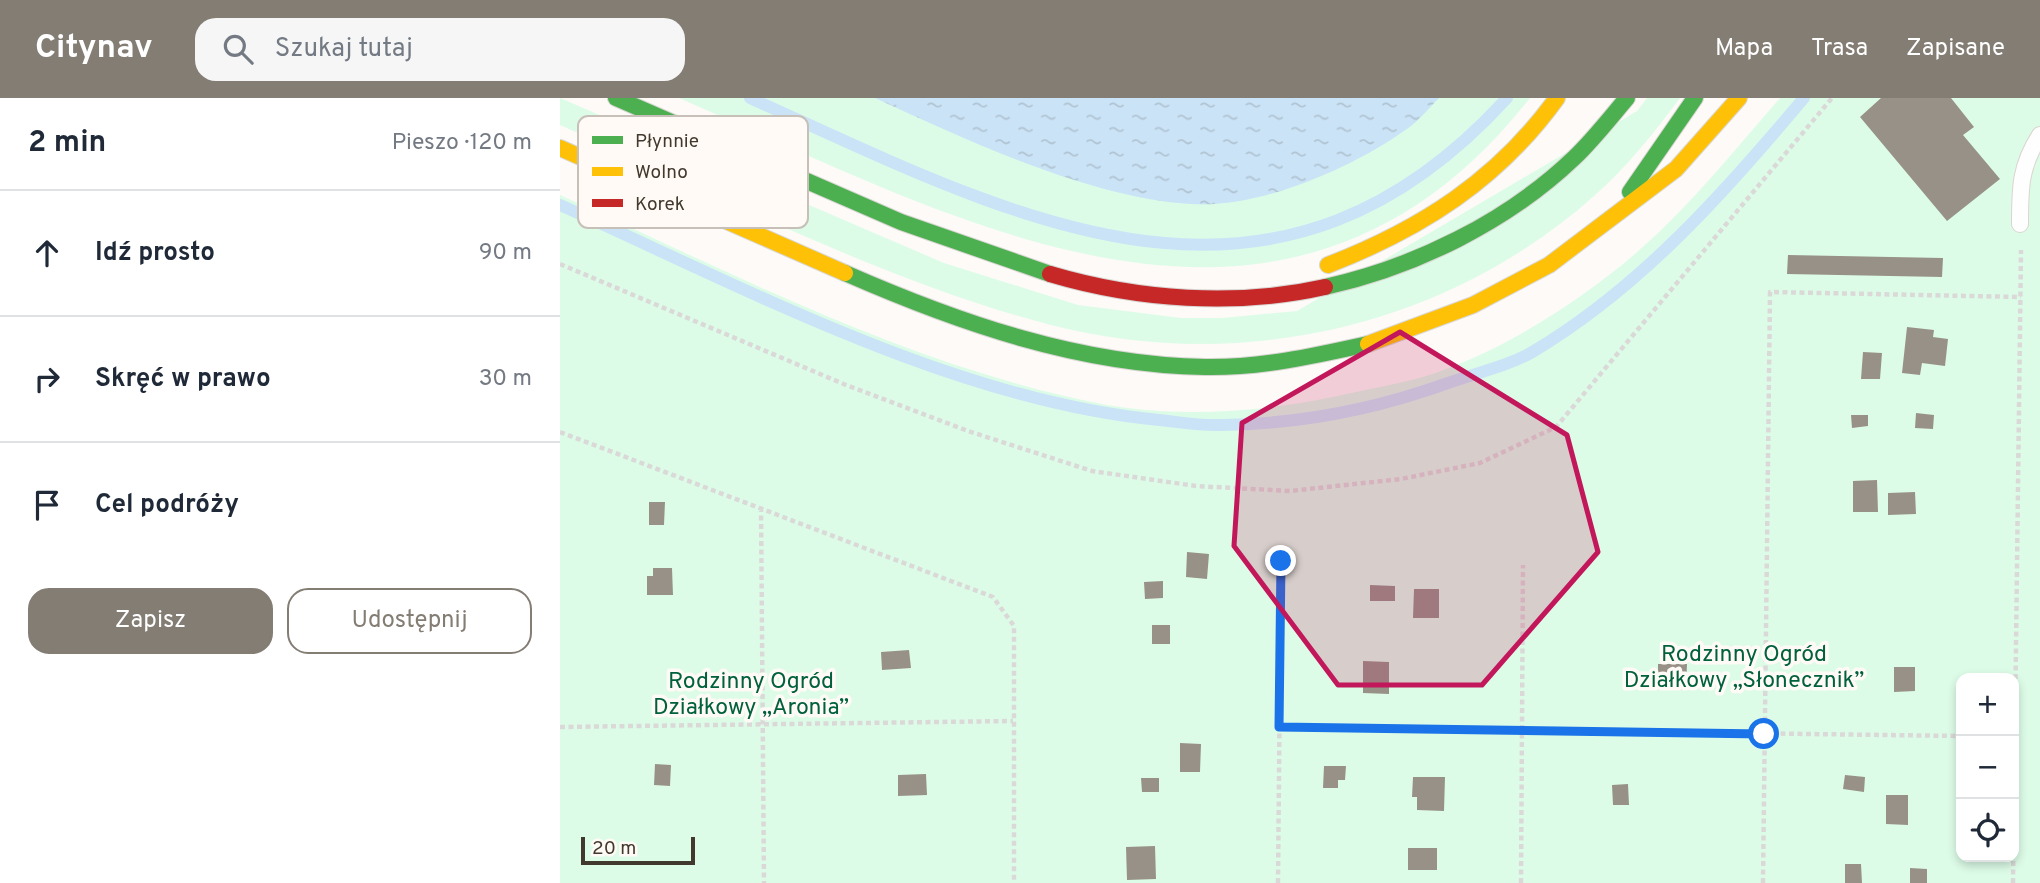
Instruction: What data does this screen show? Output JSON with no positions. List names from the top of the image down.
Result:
{
  "parks": ["Rodzinny Ogród Działkowy „Słonecznik”", "Rodzinny Ogród Działkowy „Aronia”"],
  "legend": ["Płynnie", "Wolno", "Korek"],
  "scale_bar": "20 m",
  "page": {
    "header": "Citynav",
    "search": "Szukaj tutaj",
    "nav": ["Mapa", "Trasa", "Zapisane"],
    "heading": ["2 min", "Pieszo · 120 m"],
    "list": [
      ["Idź prosto", "90 m"],
      ["Skręć w prawo", "30 m"],
      "Cel podróży"
    ],
    "buttons": ["Zapisz", "Udostępnij"],
    "map_buttons": ["+", "−"],
    "scale": "20 m"
  }
}
